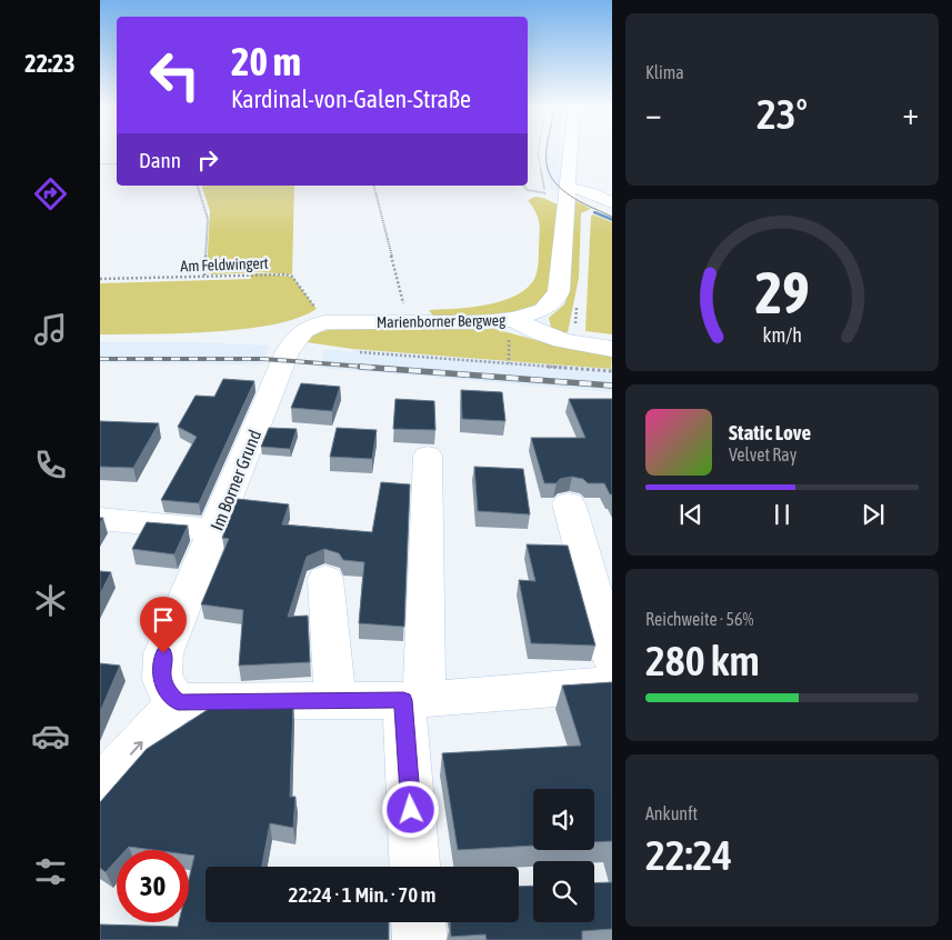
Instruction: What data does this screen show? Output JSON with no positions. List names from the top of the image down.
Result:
{
  "streets": {
    "street": ["Marienborner Bergweg", "Im Borner Grund"],
    "path": ["Am Feldwingert"]
  },
  "crossings": [
    ["Am Feldwingert", "Marienborner Bergweg"],
    ["Am Feldwingert", "Im Borner Grund"],
    ["Marienborner Bergweg", "Im Borner Grund"]
  ],
  "page": {
    "tabs": "22:23",
    "tile": [
      "Klima",
      ["Reichweite · 56%", "280 km"],
      ["Ankunft", "22:24"]
    ],
    "turn": ["20 m", "Kardinal-von-Galen-Straße"],
    "heat": ["−", "23°", "+"],
    "then": "Dann",
    "song": ["Static Love", "Velvet Ray"],
    "limit": "30",
    "trip": "22:24 · 1 Min. · 70 m",
    "gauge": ["29", "km/h"]
  }
}
